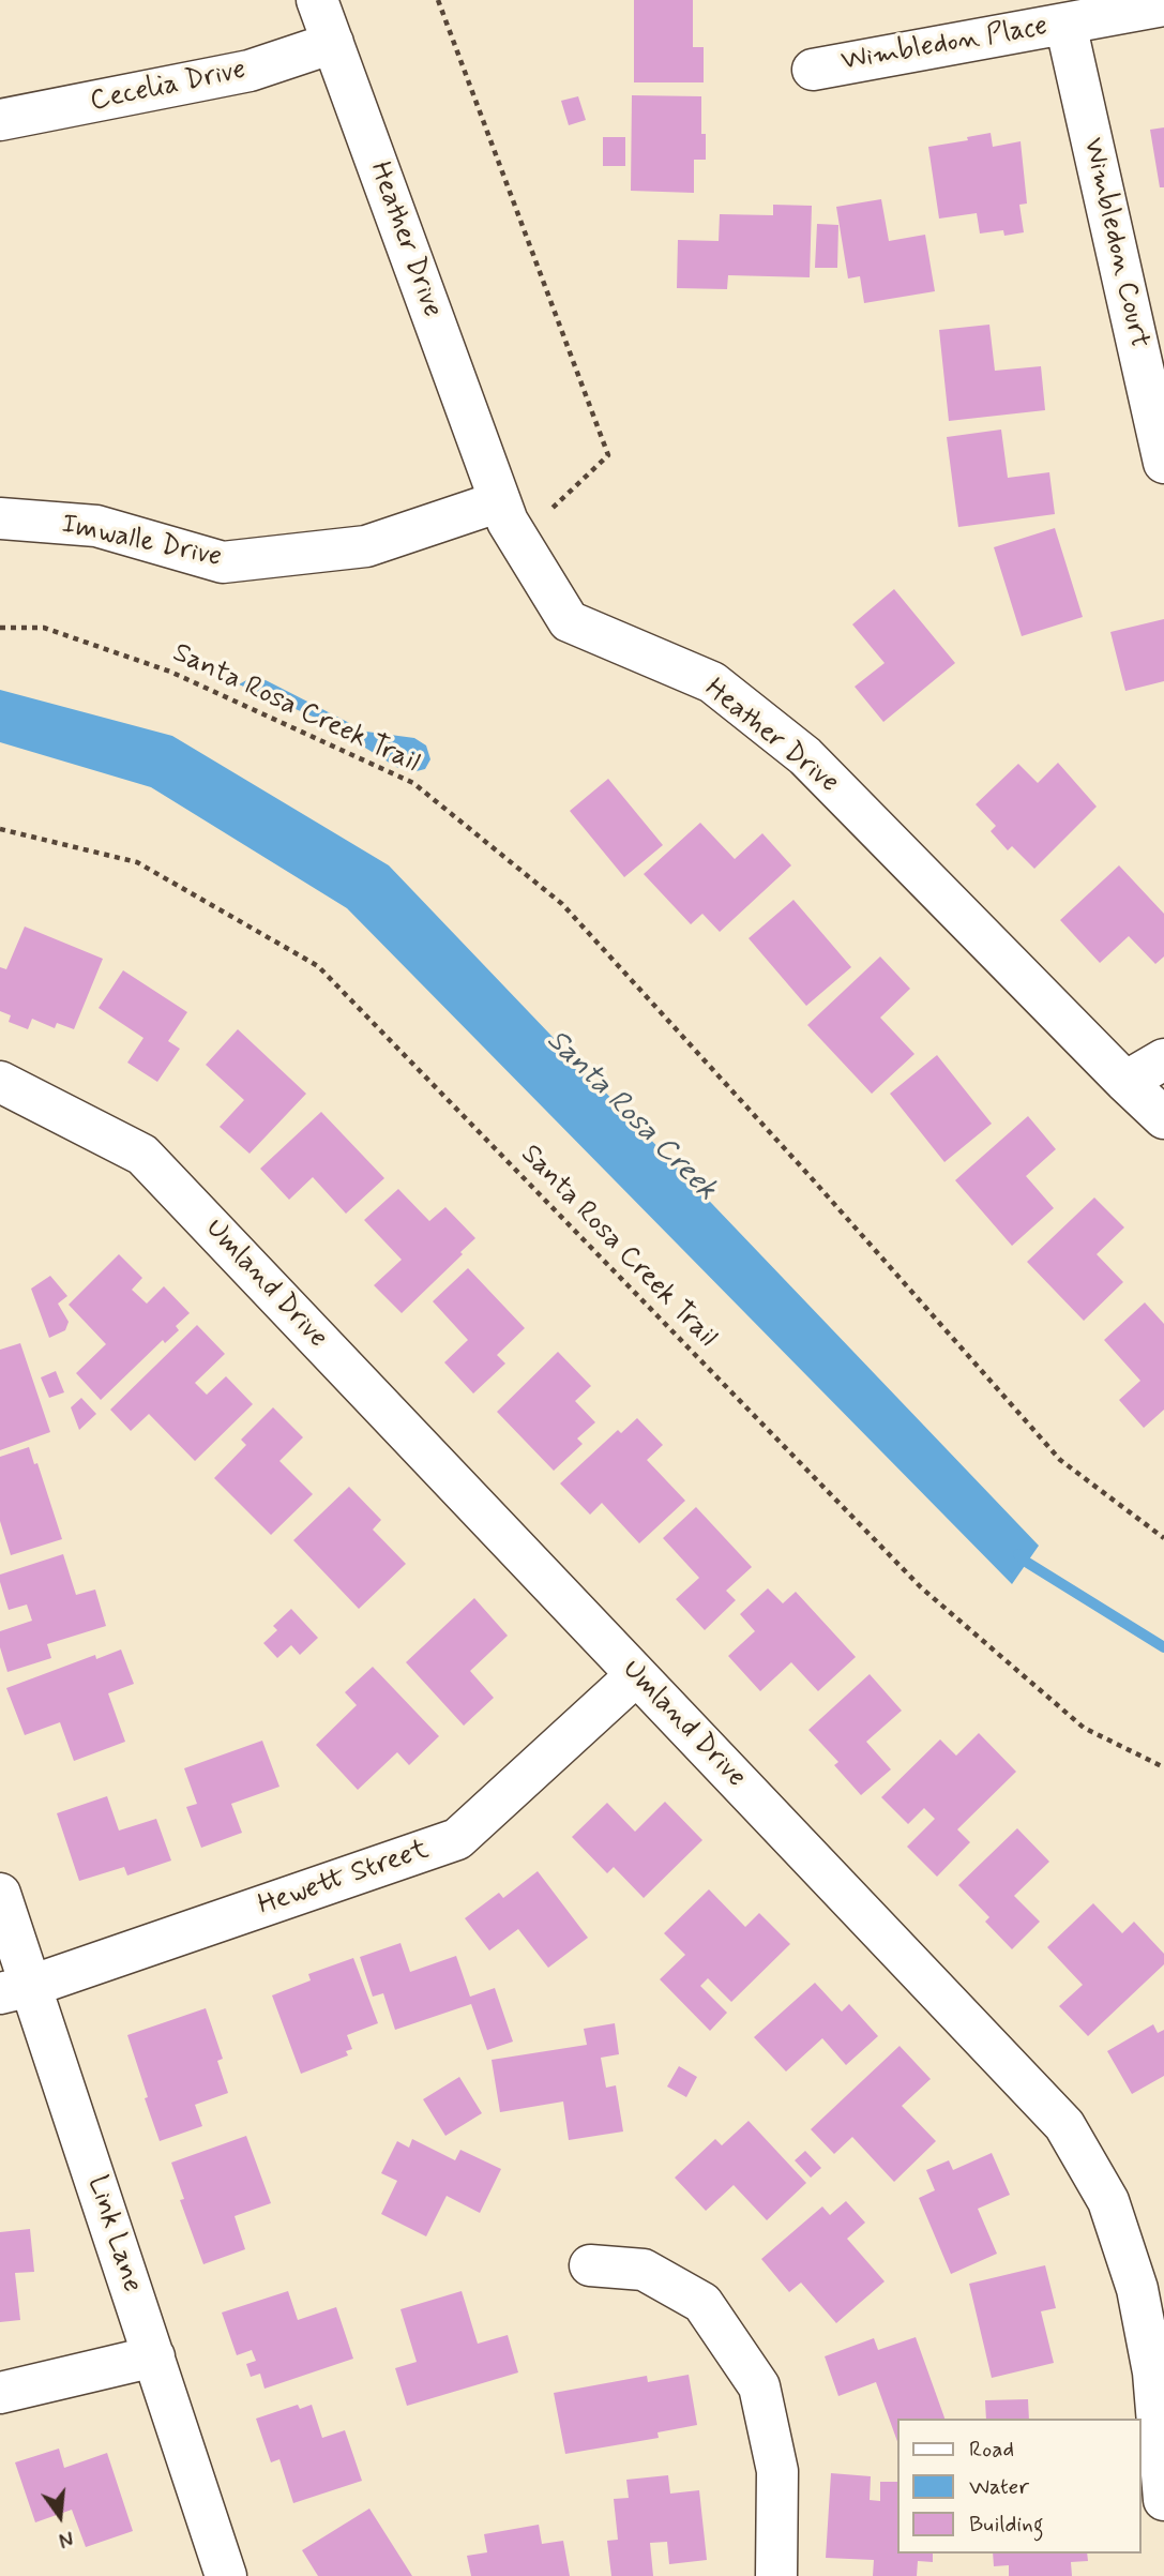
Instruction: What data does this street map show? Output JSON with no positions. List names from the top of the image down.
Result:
{
  "streets": {
    "street": [
      "Wimbledon Place",
      "Cecelia Drive",
      "Heather Drive",
      "Wimbledon Court",
      "Imwalle Drive",
      "Umland Drive",
      "Hewett Street",
      "Link Lane"
    ],
    "path": ["Santa Rosa Creek Trail"]
  },
  "crossings": [
    ["Wimbledon Place", "Wimbledon Court"],
    ["Cecelia Drive", "Heather Drive"],
    ["Heather Drive", "Imwalle Drive"],
    ["Umland Drive", "Hewett Street"],
    ["Hewett Street", "Link Lane"]
  ],
  "water": ["Santa Rosa Creek"],
  "legend": ["Road", "Water", "Building"],
  "north": "bottom"
}
